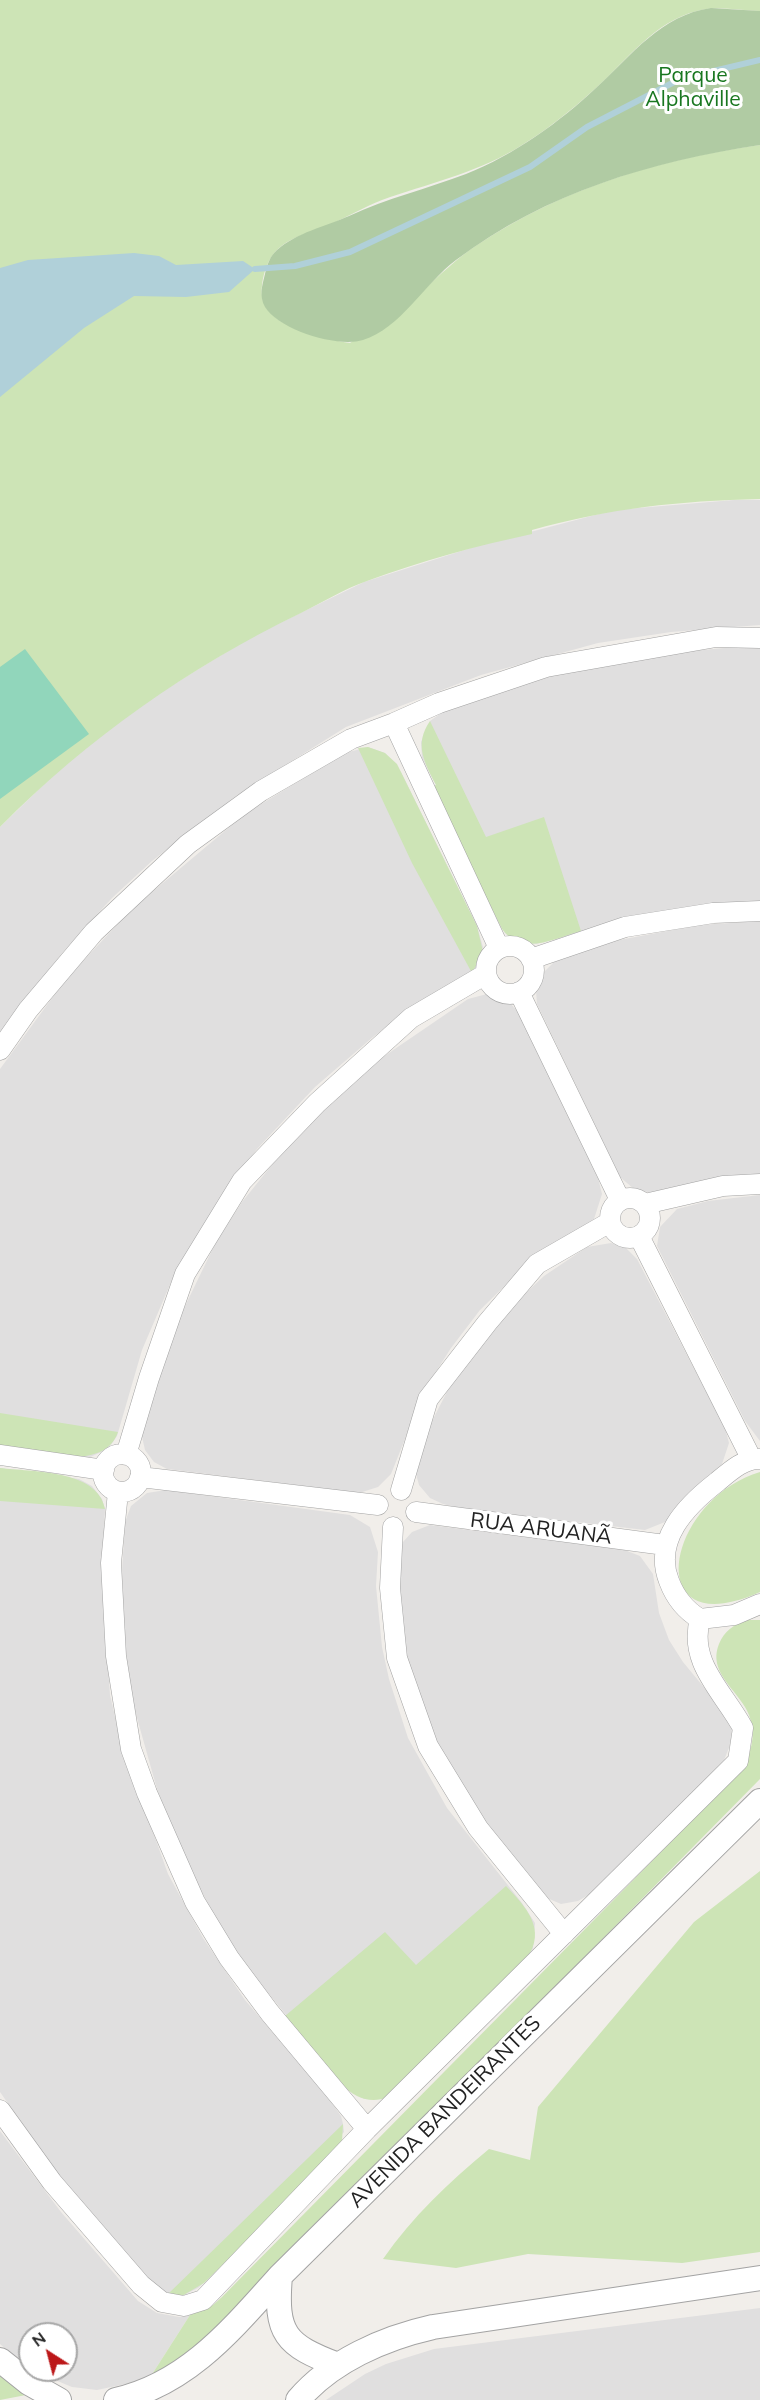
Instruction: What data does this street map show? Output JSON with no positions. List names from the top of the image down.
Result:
{
  "streets": {
    "street": ["RUA ARUANÃ", "AVENIDA BANDEIRANTES"]
  },
  "parks": ["Parque Alphaville"],
  "north": "top left"
}
